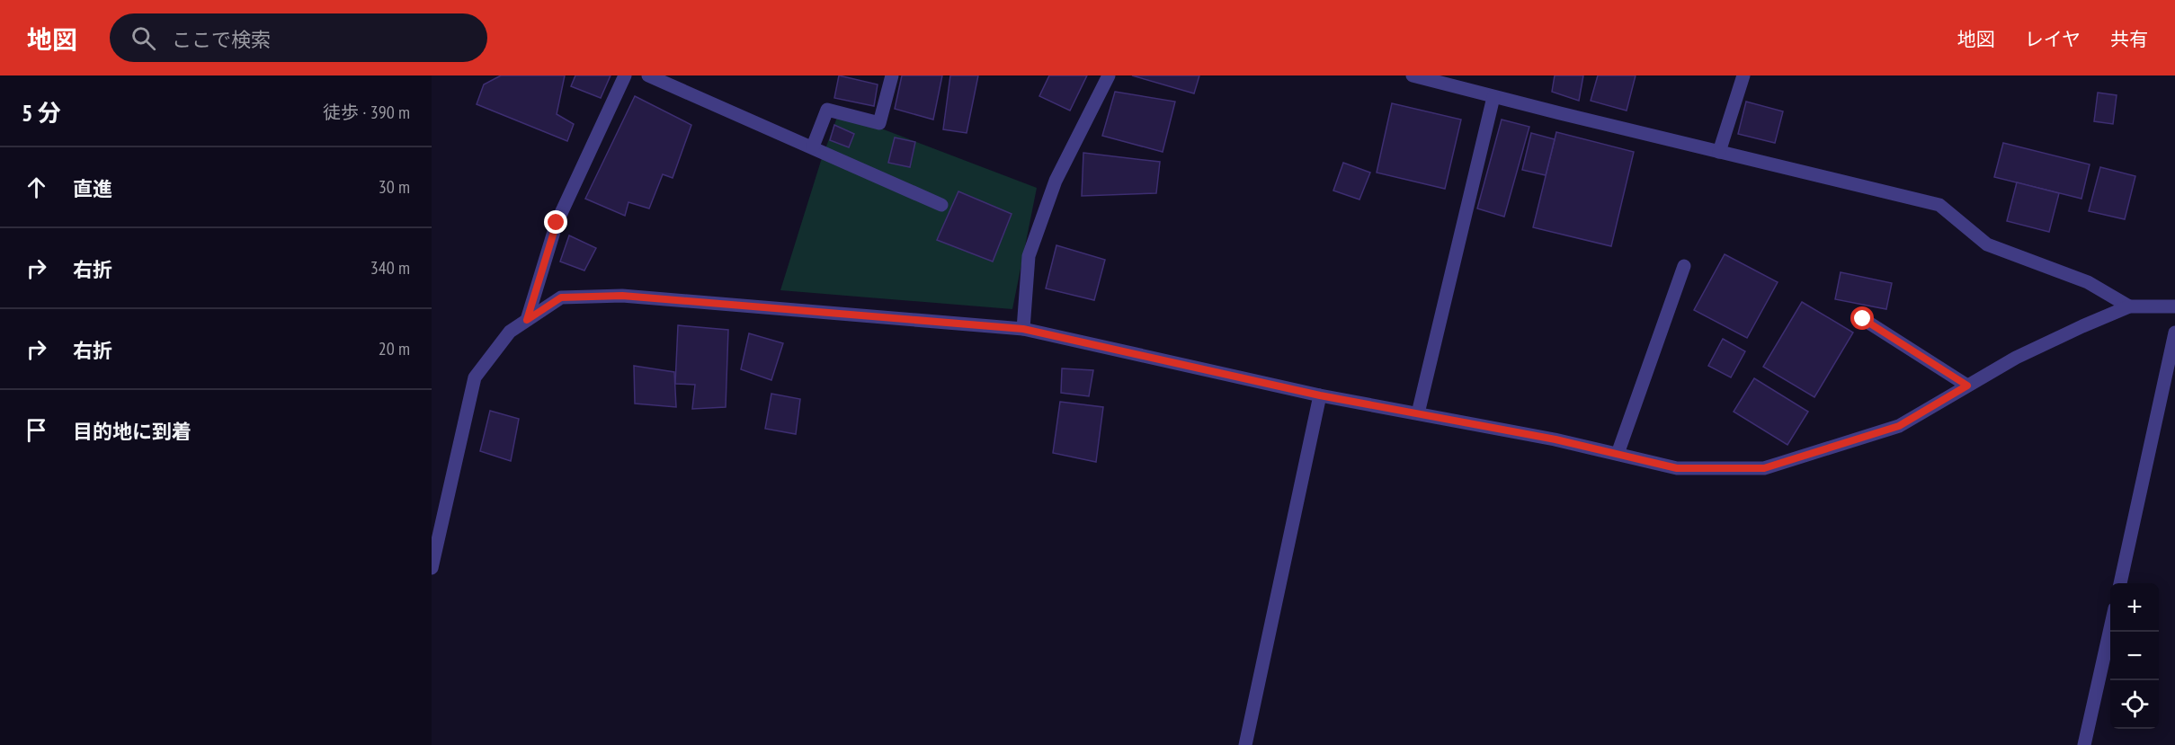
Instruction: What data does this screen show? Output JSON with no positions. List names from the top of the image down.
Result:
{
  "page": {
    "header": "地図",
    "search": "ここで検索",
    "nav": ["地図", "レイヤ", "共有"],
    "heading": ["5 分", "徒歩 · 390 m"],
    "list": [
      ["直進", "30 m"],
      ["右折", "340 m"],
      ["右折", "20 m"],
      "目的地に到着"
    ],
    "map_buttons": ["+", "−"]
  }
}
